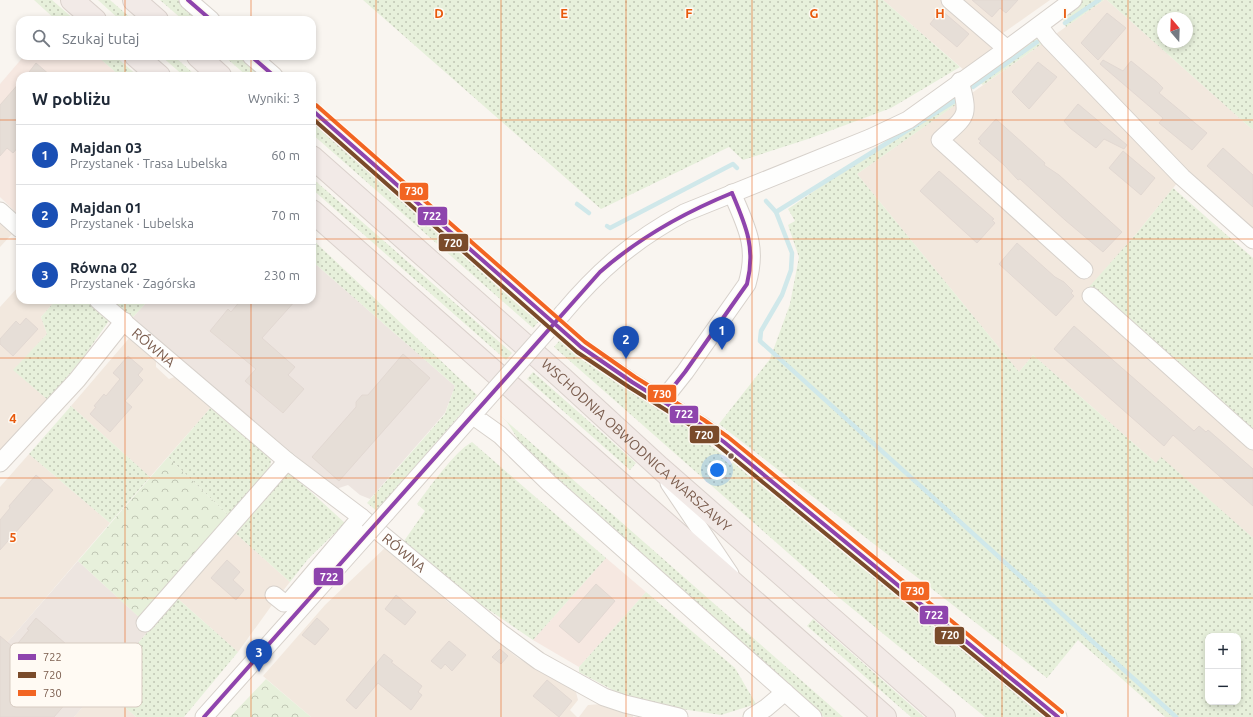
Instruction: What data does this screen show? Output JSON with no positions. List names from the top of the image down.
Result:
{
  "streets": {
    "highway": ["WSCHODNIA OBWODNICA WARSZAWY"],
    "street": ["RÓWNA"]
  },
  "lines": ["transit line 722", "transit line 730", "transit line 720"],
  "legend": ["722", "720", "730"],
  "north": "top",
  "page": {
    "search": "Szukaj tutaj",
    "heading": ["W pobliżu", "Wyniki: 3"],
    "list": [
      {
        "mark": "1",
        "name": "Majdan 03",
        "note": "Przystanek · Trasa Lubelska",
        "value": "60 m"
      },
      {
        "mark": "2",
        "name": "Majdan 01",
        "note": "Przystanek · Lubelska",
        "value": "70 m"
      },
      {
        "mark": "3",
        "name": "Równa 02",
        "note": "Przystanek · Zagórska",
        "value": "230 m"
      }
    ],
    "pins": ["1", "2", "3"],
    "map_buttons": ["+", "−"]
  },
  "grid": {
    "columns": [
      "D",
      "E",
      "F",
      "G",
      "H",
      "I"
    ],
    "rows": ["4", "5"]
  }
}
